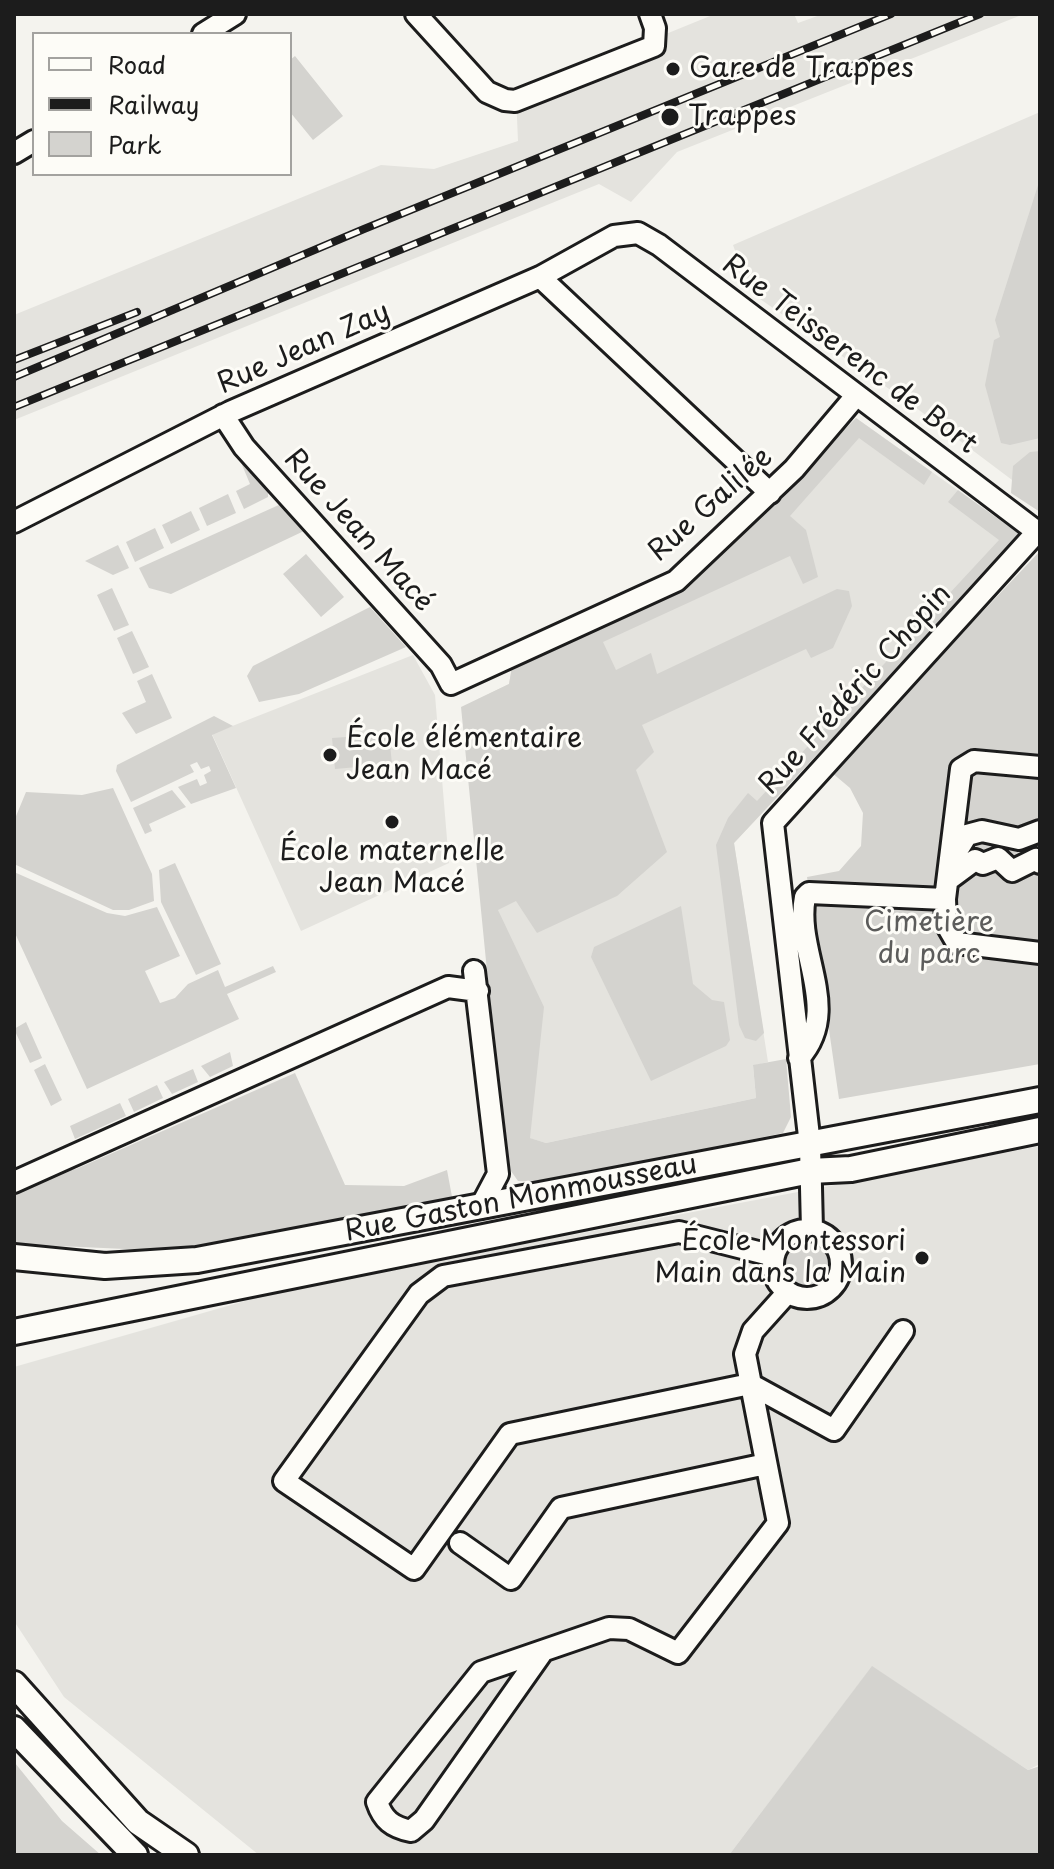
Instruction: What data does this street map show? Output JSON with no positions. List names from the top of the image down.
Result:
{
  "streets": {
    "main road": ["Rue Gaston Monmousseau"],
    "street": [
      "Rue Jean Zay",
      "Rue Teisserenc de Bort",
      "Rue Galilée",
      "Rue Jean Macé",
      "Rue Frédéric Chopin"
    ]
  },
  "crossings": [
    ["Rue Jean Zay", "Rue Teisserenc de Bort"],
    ["Rue Jean Zay", "Rue Jean Macé"],
    ["Rue Teisserenc de Bort", "Rue Galilée"],
    ["Rue Teisserenc de Bort", "Rue Frédéric Chopin"],
    ["Rue Galilée", "Rue Jean Macé"],
    ["Rue Frédéric Chopin", "Rue Gaston Monmousseau"]
  ],
  "parks": ["Cimetière du parc"],
  "places": [
    "Gare de Trappes",
    "Trappes",
    "École élémentaire Jean Macé",
    "École maternelle Jean Macé",
    "École Montessori Main dans la Main"
  ],
  "legend": ["Road", "Railway", "Park"]
}
